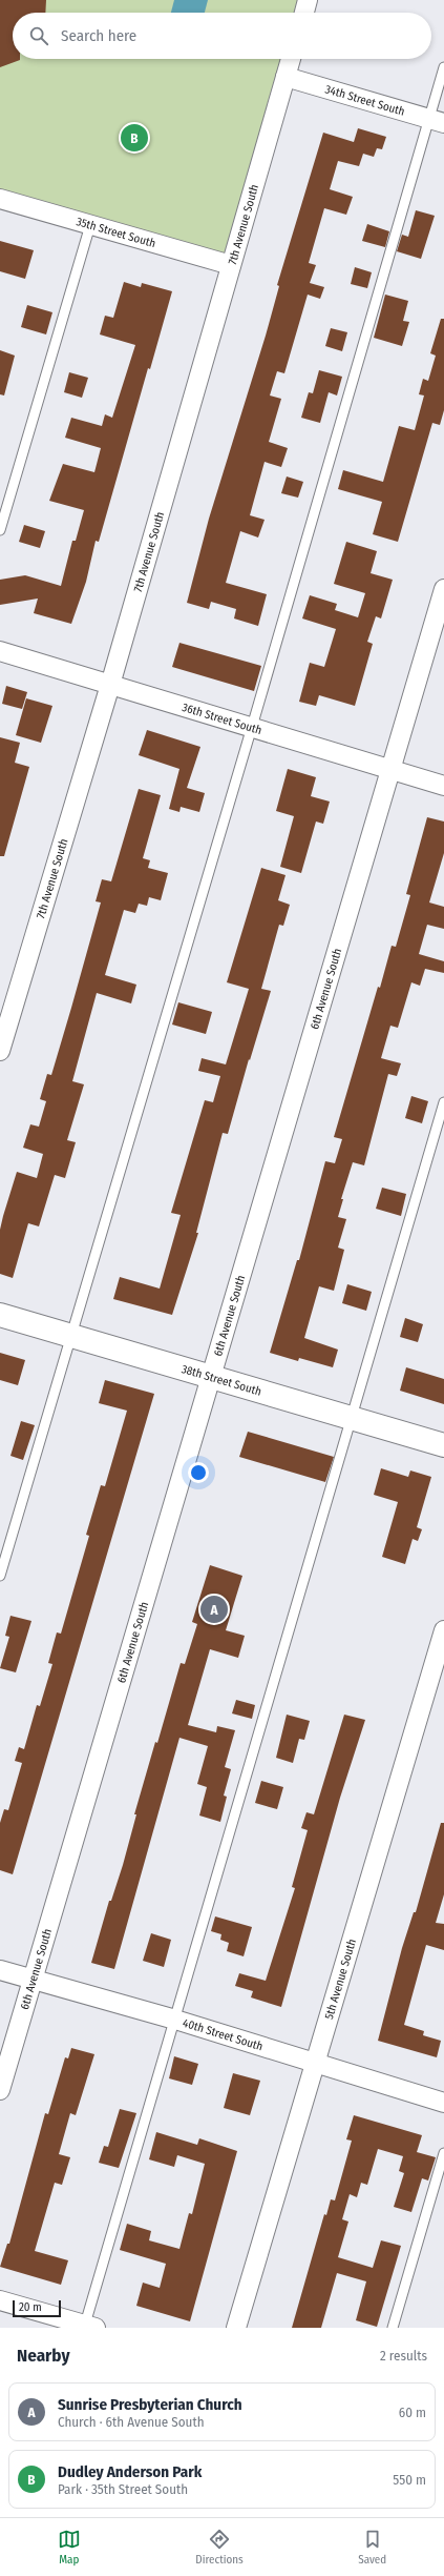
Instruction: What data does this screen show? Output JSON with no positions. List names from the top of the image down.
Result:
{
  "streets": {
    "main road": ["38th Street South"],
    "street": [
      "34th Street South",
      "7th Avenue South",
      "35th Street South",
      "36th Street South",
      "6th Avenue South",
      "5th Avenue South",
      "40th Street South"
    ]
  },
  "crossings": [
    ["34th Street South", "7th Avenue South"],
    ["7th Avenue South", "35th Street South"],
    ["7th Avenue South", "36th Street South"],
    ["36th Street South", "6th Avenue South"],
    ["6th Avenue South", "38th Street South"],
    ["6th Avenue South", "40th Street South"],
    ["5th Avenue South", "40th Street South"]
  ],
  "scale_bar": "20 m",
  "page": {
    "search": "Search here",
    "pins": ["B", "A"],
    "scale": "20 m",
    "heading": ["Nearby", "2 results"],
    "list": [
      {
        "mark": "A",
        "name": "Sunrise Presbyterian Church",
        "note": "Church · 6th Avenue South",
        "value": "60 m"
      },
      {
        "mark": "B",
        "name": "Dudley Anderson Park",
        "note": "Park · 35th Street South",
        "value": "550 m"
      }
    ],
    "nav": ["Map", "Directions", "Saved"]
  }
}
